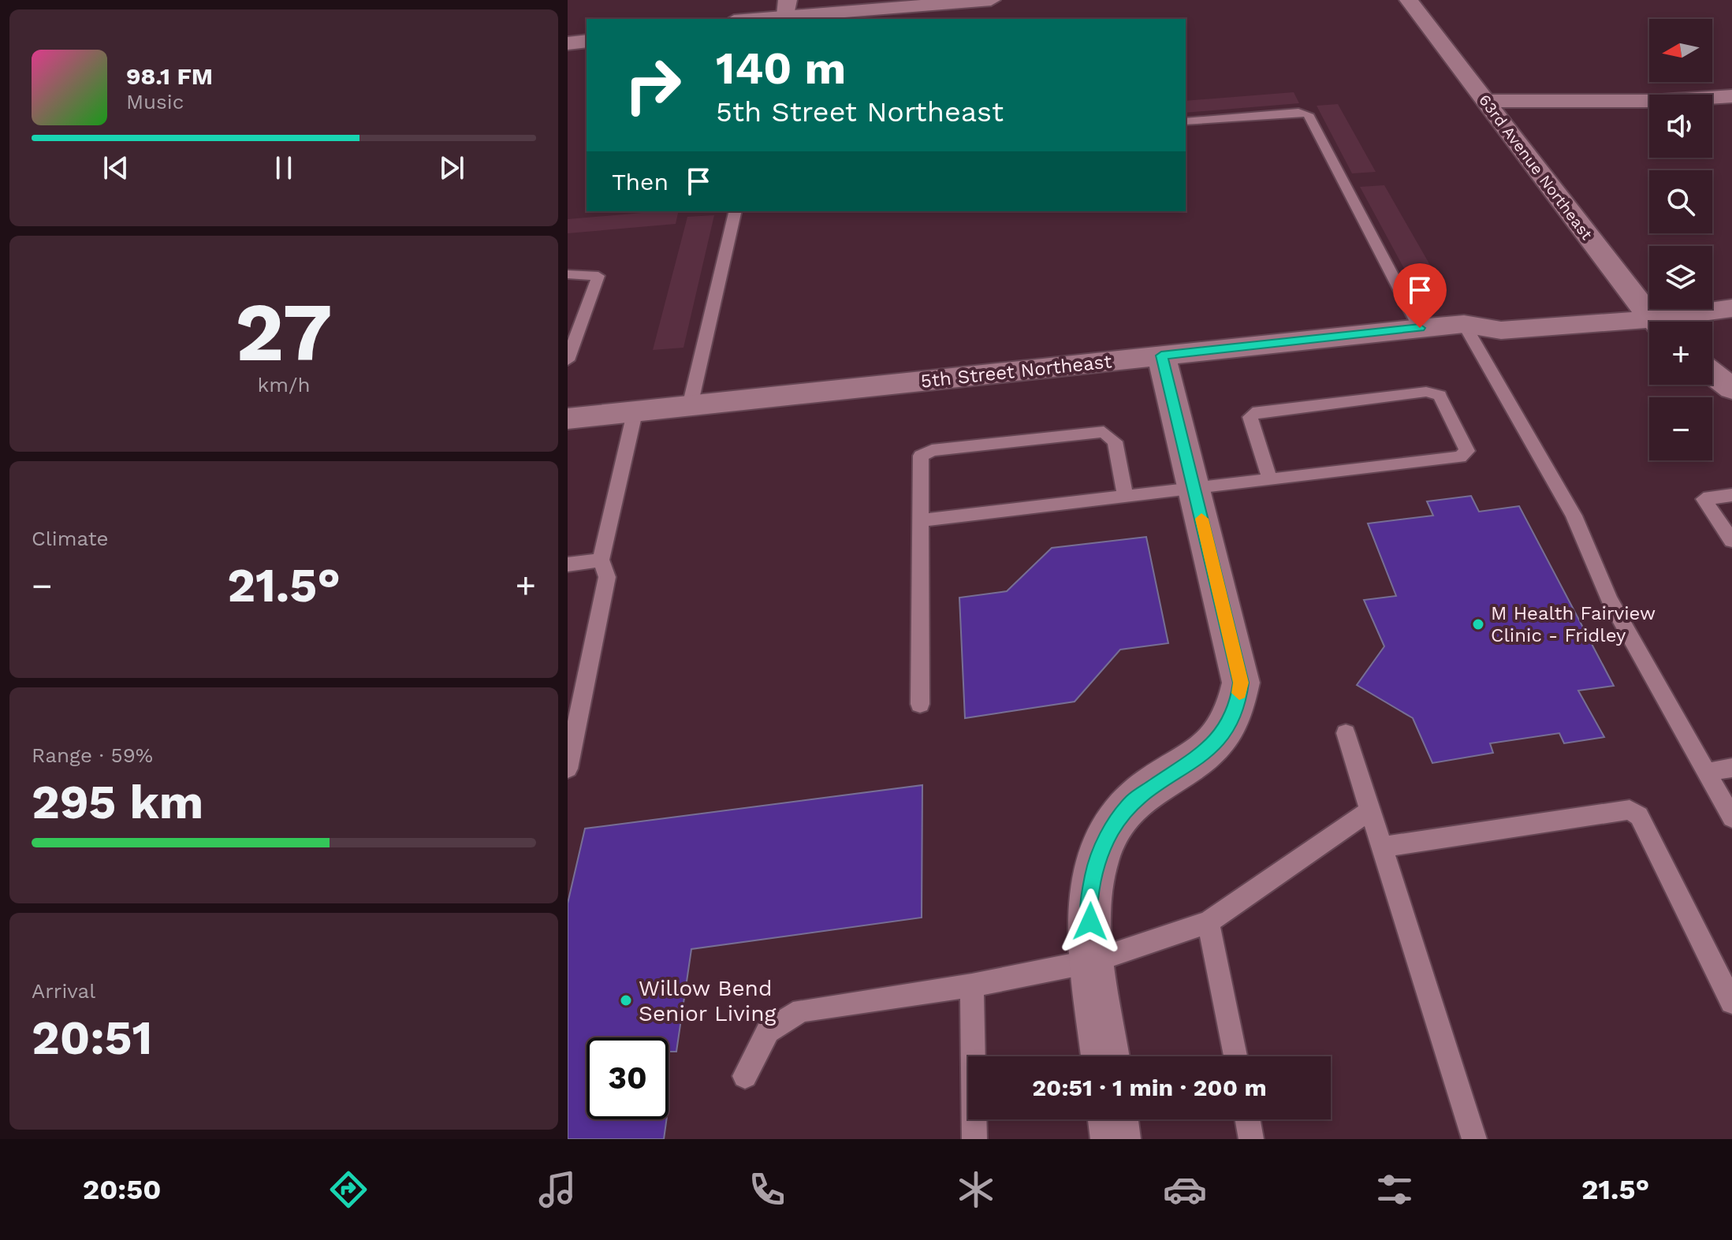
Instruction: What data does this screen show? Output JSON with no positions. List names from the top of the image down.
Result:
{
  "streets": {
    "street": ["63rd Avenue Northeast", "5th Street Northeast"]
  },
  "crossings": [
    ["63rd Avenue Northeast", "5th Street Northeast"]
  ],
  "places": ["M Health Fairview Clinic - Fridley", "Willow Bend Senior Living"],
  "north": "left",
  "page": {
    "map_buttons": ["+", "−"],
    "turn": ["140 m", "5th Street Northeast"],
    "song": ["98.1 FM", "Music"],
    "then": "Then",
    "tile": [
      ["27", "km/h"],
      "Climate",
      ["Range · 59%", "295 km"],
      ["Arrival", "20:51"]
    ],
    "heat": ["−", "21.5°", "+"],
    "limit": "30",
    "trip": "20:51 · 1 min · 200 m",
    "tabs": ["20:50", "21.5°"]
  }
}
